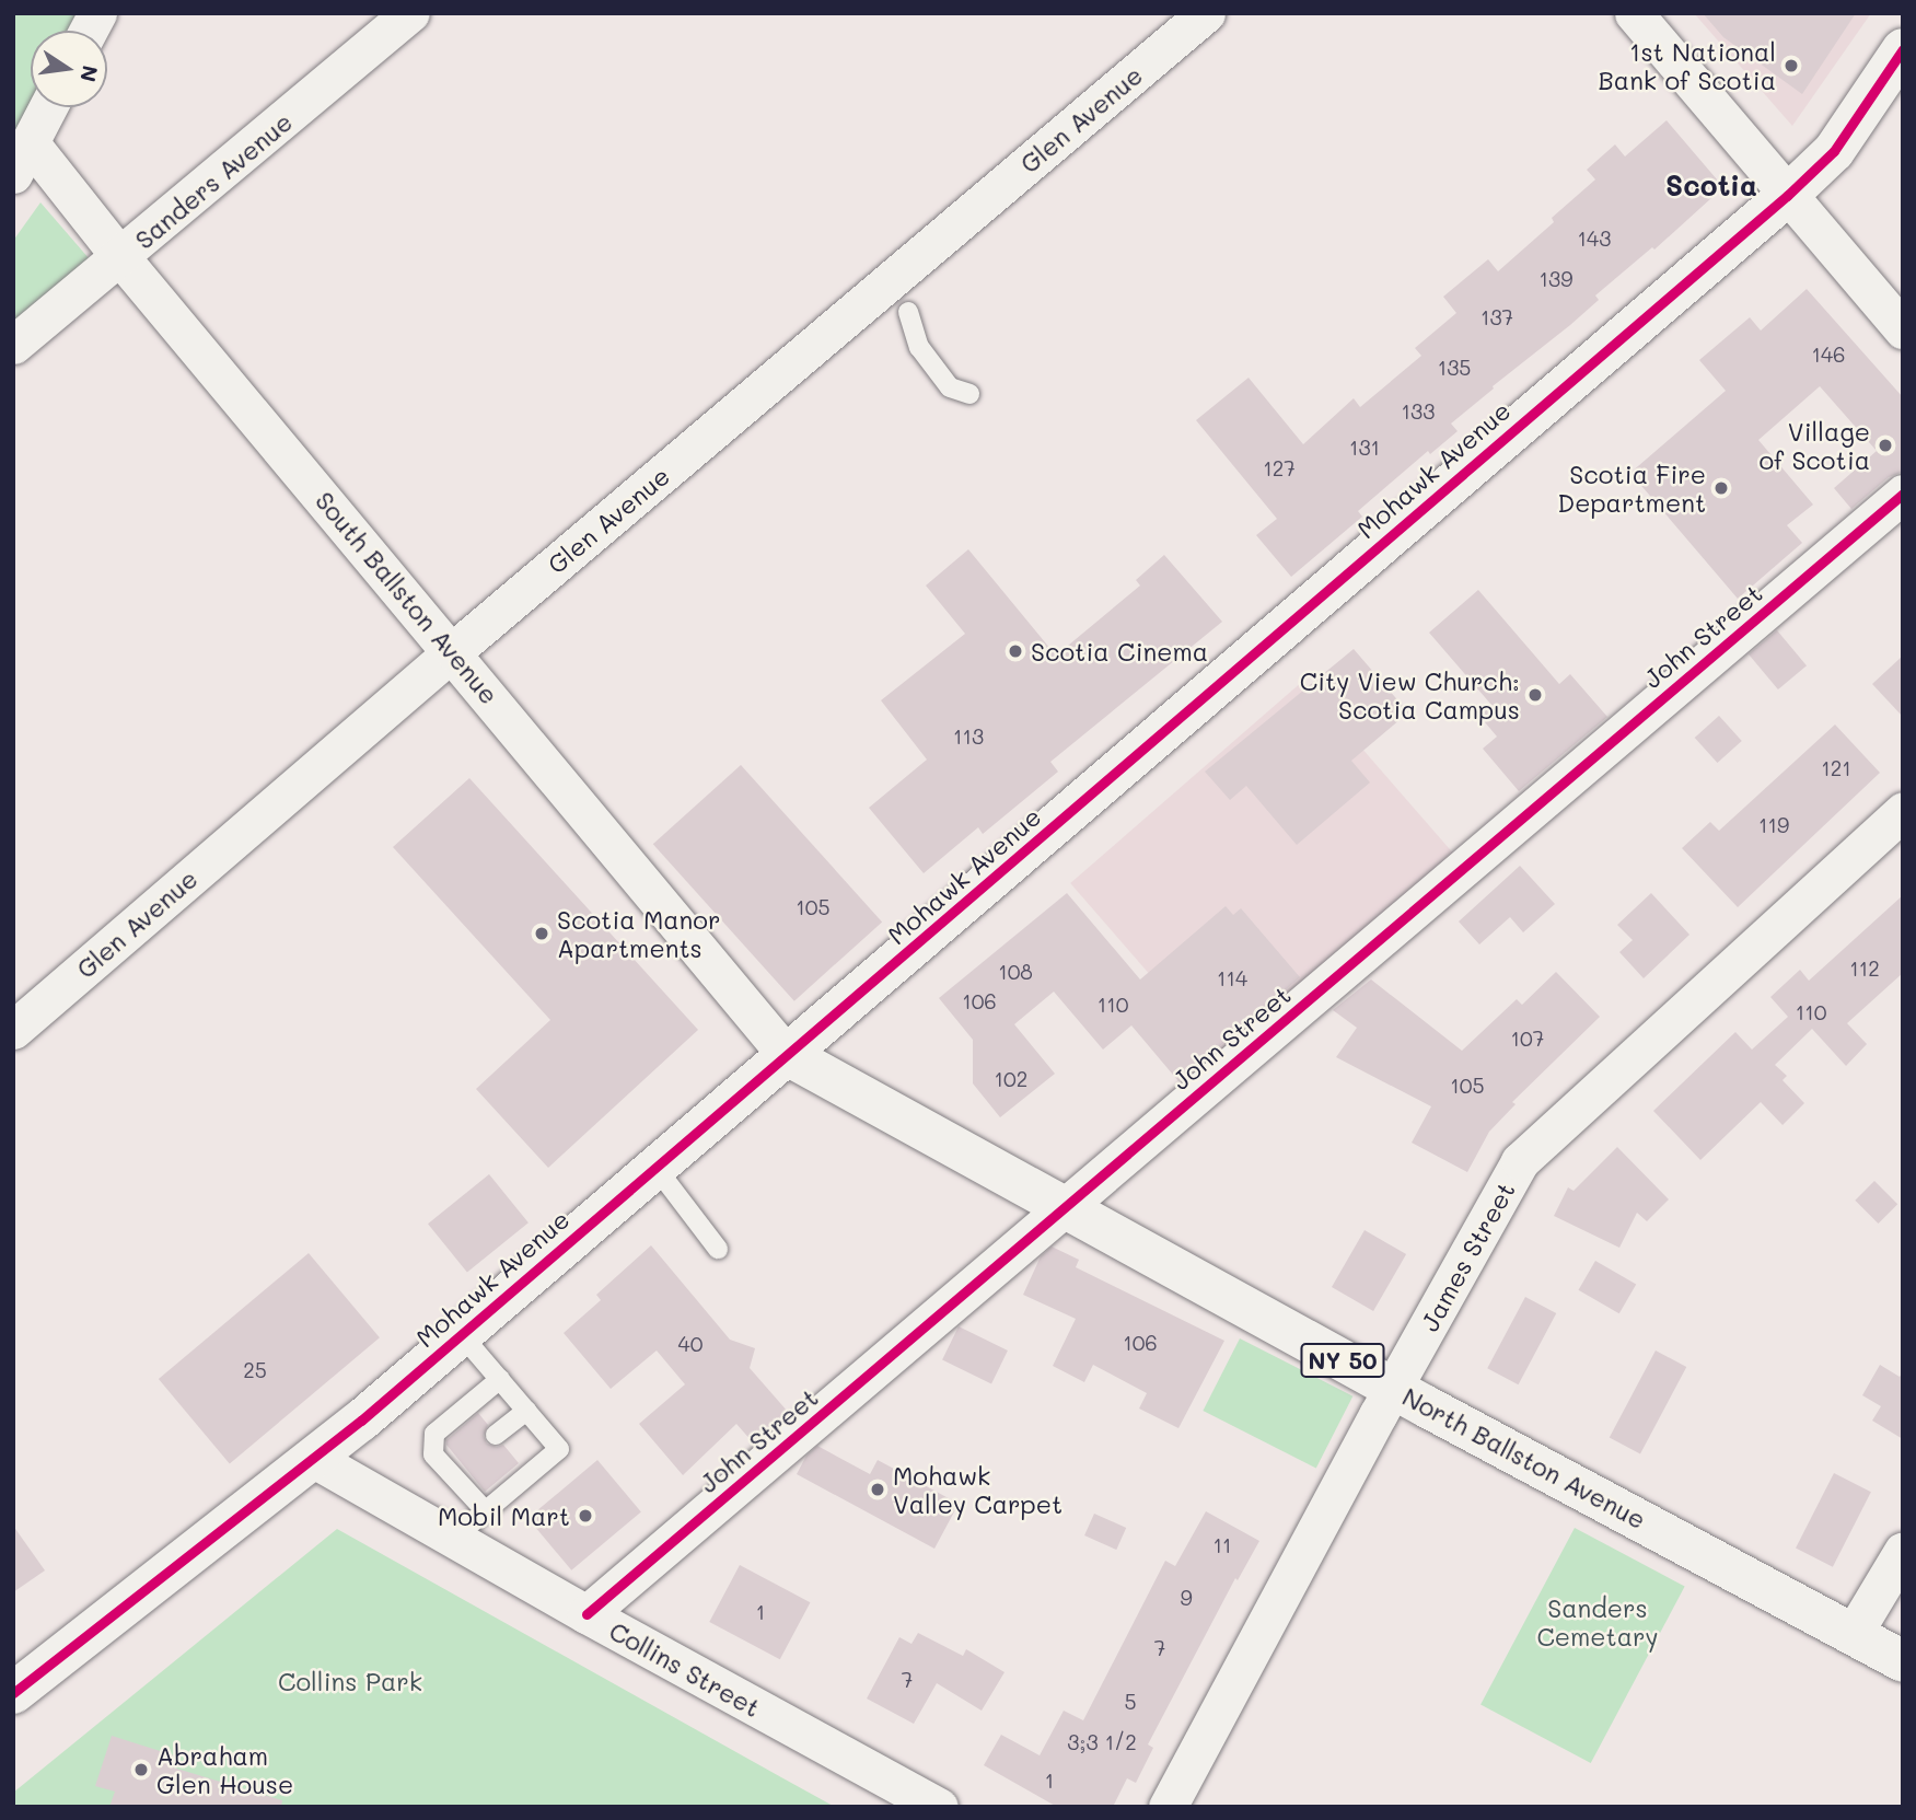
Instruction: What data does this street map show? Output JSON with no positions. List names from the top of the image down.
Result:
{
  "streets": {
    "main road": ["Mohawk Avenue", "NY 50", "North Ballston Avenue"],
    "street": [
      "Glen Avenue",
      "Sanders Avenue",
      "South Ballston Avenue",
      "John Street",
      "James Street",
      "Collins Street"
    ]
  },
  "crossings": [
    ["Glen Avenue", "South Ballston Avenue"],
    ["Sanders Avenue", "South Ballston Avenue"],
    ["Mohawk Avenue", "South Ballston Avenue"],
    ["Mohawk Avenue", "North Ballston Avenue"],
    ["Mohawk Avenue", "Collins Street"],
    ["South Ballston Avenue", "North Ballston Avenue"],
    ["John Street", "North Ballston Avenue"],
    ["John Street", "Collins Street"],
    ["James Street", "North Ballston Avenue"]
  ],
  "districts": ["Scotia"],
  "parks": ["Sanders Cemetary", "Collins Park"],
  "places": [
    "1st National Bank of Scotia",
    "Village of Scotia",
    "Scotia Fire Department",
    "Scotia Cinema",
    "City View Church: Scotia Campus",
    "Scotia Manor Apartments",
    "Mohawk Valley Carpet",
    "Mobil Mart",
    "Abraham Glen House"
  ],
  "house_numbers": [
    "143",
    "139",
    "137",
    "146",
    "135",
    "133",
    "131",
    "127",
    "113",
    "121",
    "119",
    "105",
    "112",
    "108",
    "114",
    "106",
    "110",
    "110",
    "107",
    "102",
    "105",
    "106",
    "40",
    "25",
    "11",
    "9",
    "1",
    "7",
    "7",
    "5",
    "3;3 1/2",
    "1"
  ],
  "north": "right"
}
